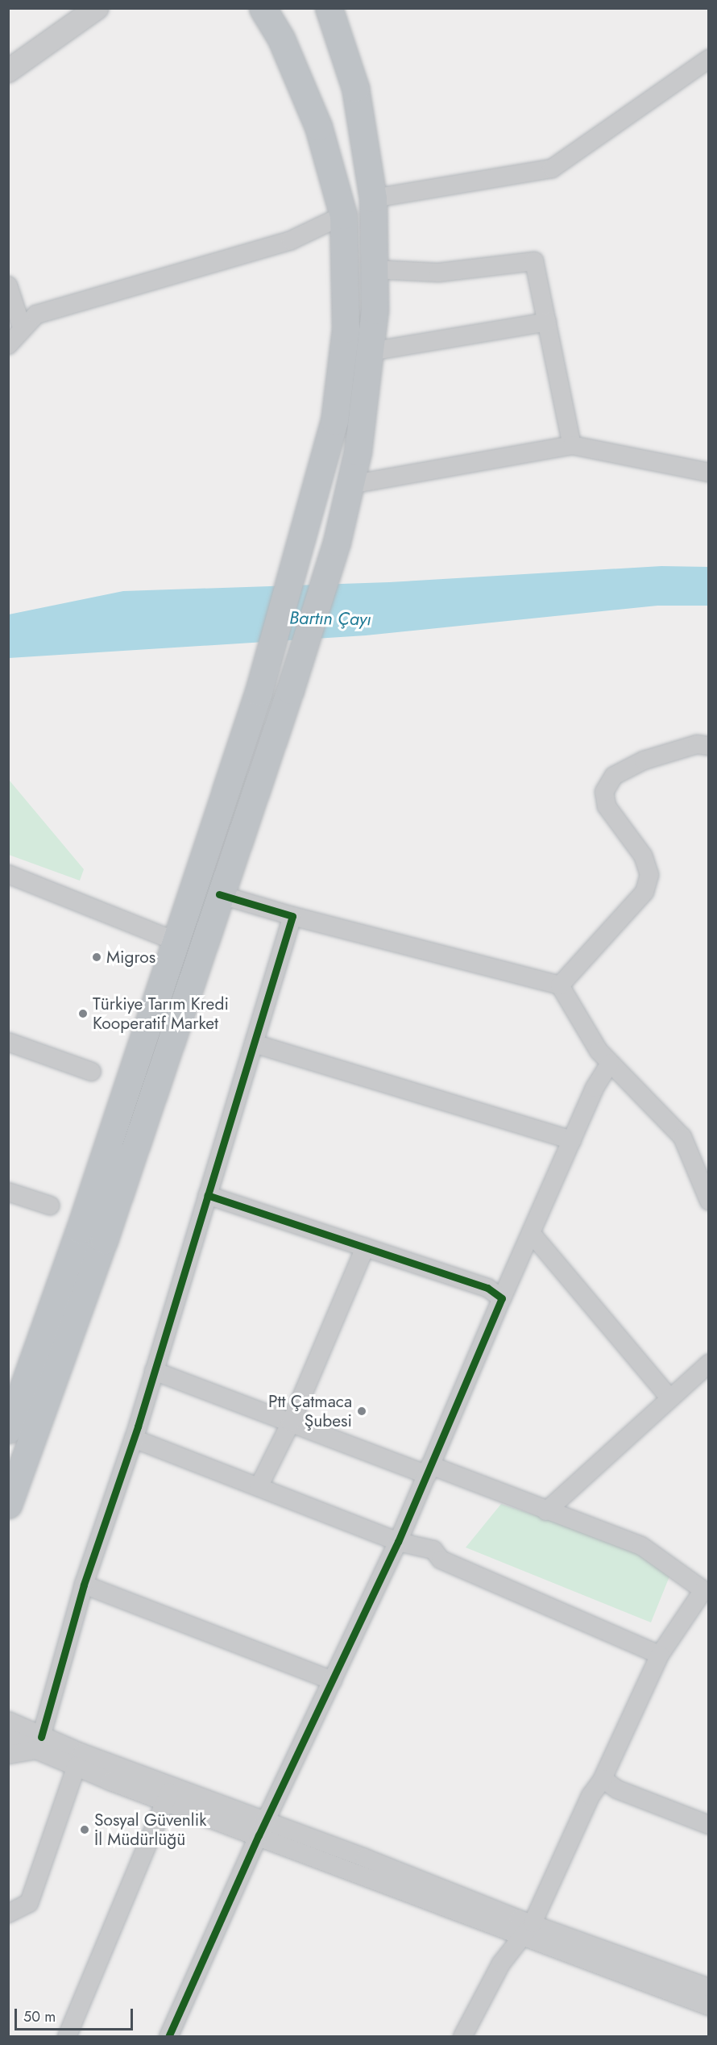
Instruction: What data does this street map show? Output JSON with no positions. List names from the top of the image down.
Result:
{
  "water": ["Bartın Çayı"],
  "places": [
    "Migros",
    "Türkiye Tarım Kredi Kooperatif Market",
    "Ptt Çatmaca Şubesi",
    "Sosyal Güvenlik İl Müdürlüğü"
  ],
  "scale_bar": "50 m"
}
